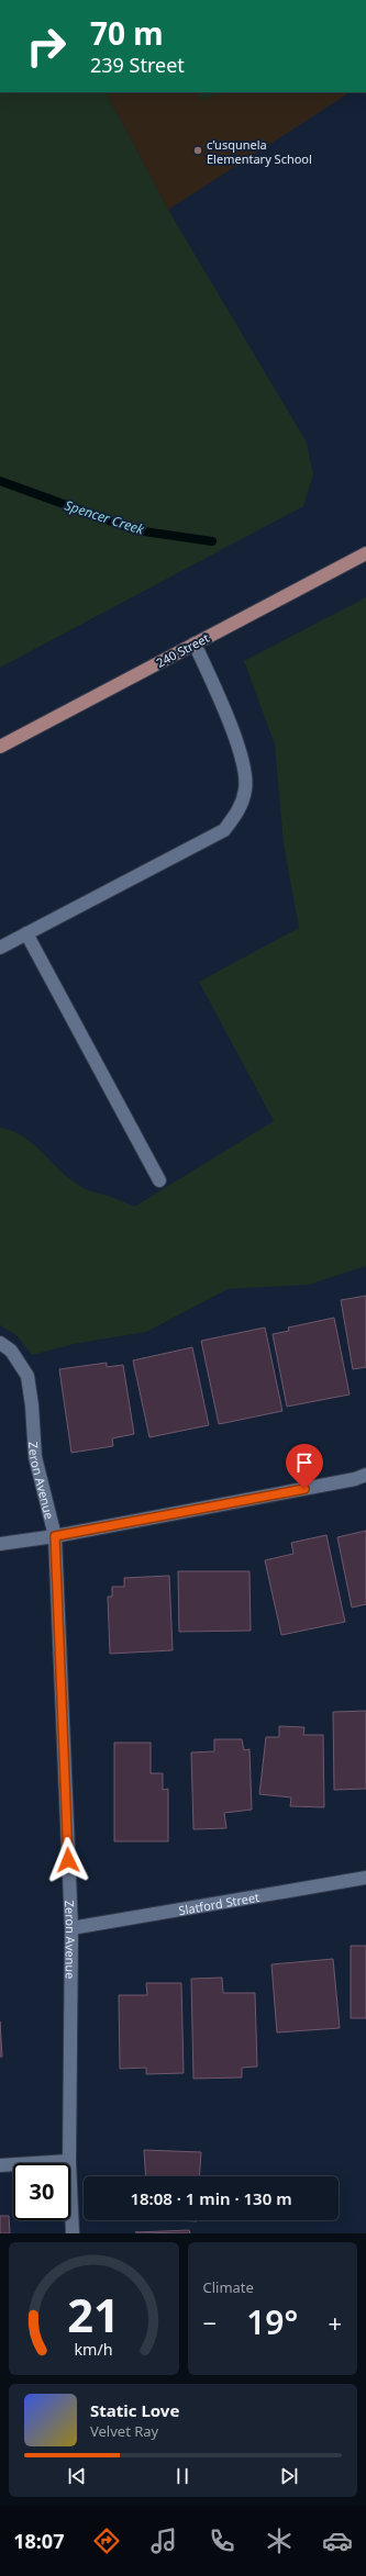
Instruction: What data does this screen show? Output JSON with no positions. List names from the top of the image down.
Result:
{
  "streets": {
    "main road": ["240 Street"],
    "street": ["Zeron Avenue", "Slatford Street"]
  },
  "crossings": [
    ["Zeron Avenue", "Slatford Street"]
  ],
  "water": ["Spencer Creek"],
  "places": ["c’usqunela Elementary School"],
  "page": {
    "turn": ["70 m", "239 Street"],
    "limit": "30",
    "trip": "18:08 · 1 min · 130 m",
    "tile": "Climate",
    "heat": ["−", "19°", "+"],
    "song": ["Static Love", "Velvet Ray"],
    "tabs": "18:07",
    "gauge": ["21", "km/h"]
  }
}
